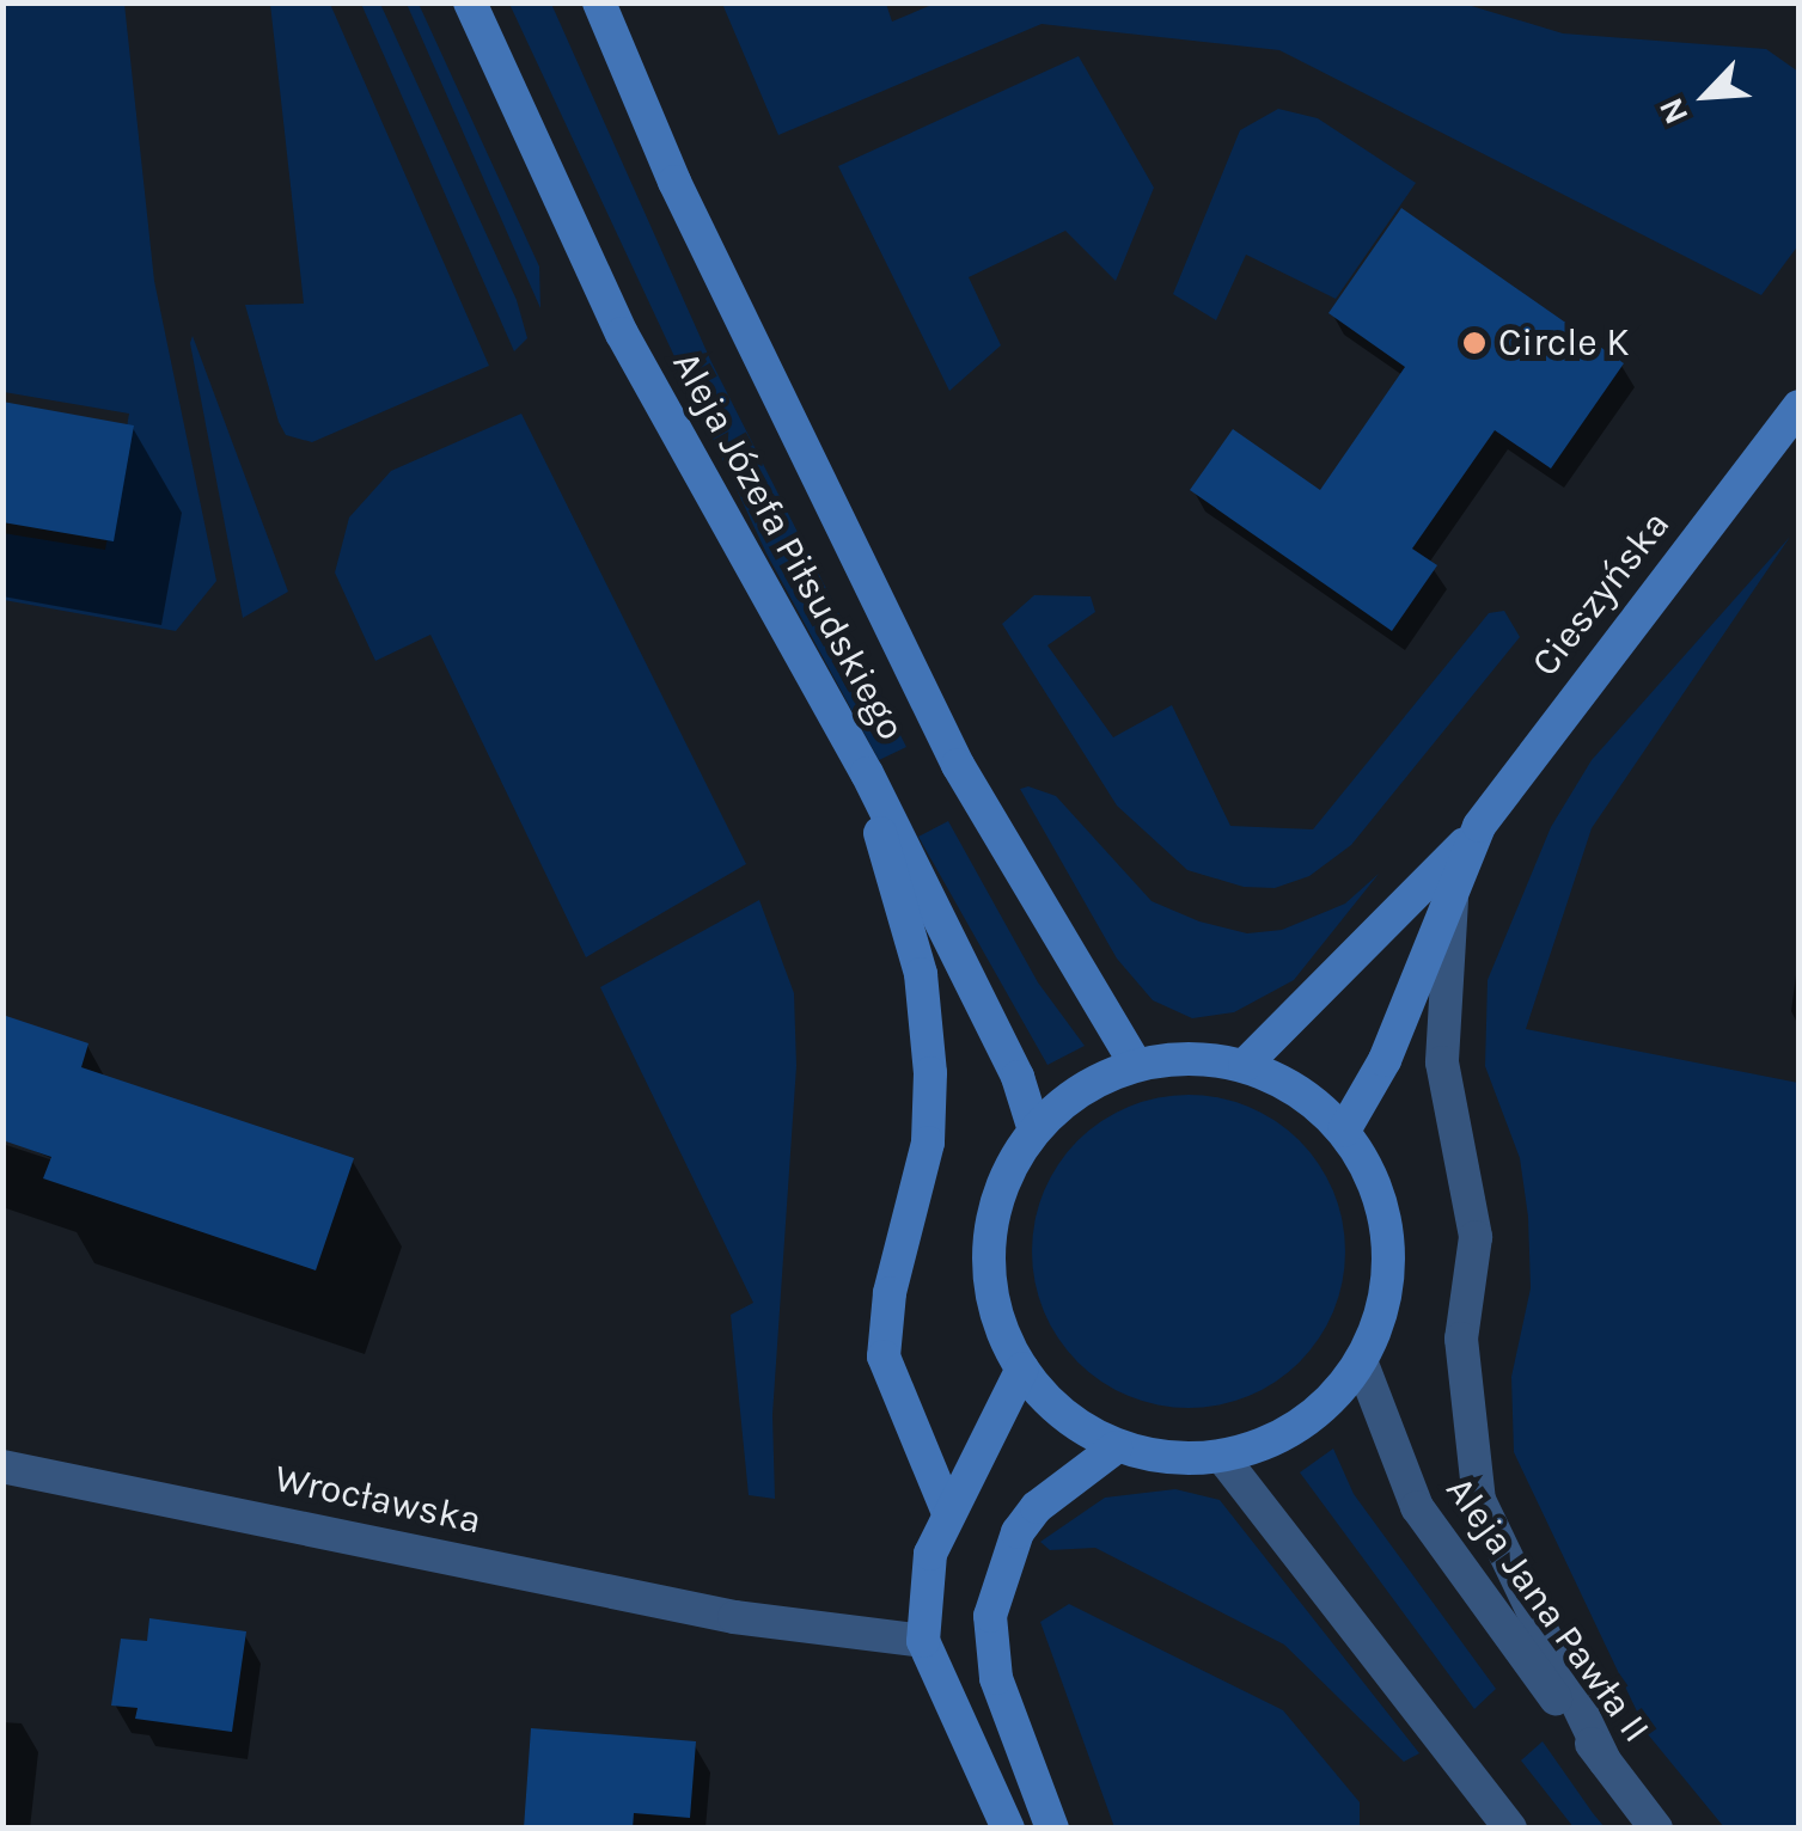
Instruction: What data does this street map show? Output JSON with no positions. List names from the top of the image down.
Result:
{
  "streets": {
    "main road": ["Aleja Józefa Piłsudskiego", "Cieszyńska"],
    "street": ["Wrocławska", "Aleja Jana Pawła II"]
  },
  "crossings": [
    ["Aleja Józefa Piłsudskiego", "Cieszyńska"],
    ["Aleja Józefa Piłsudskiego", "Aleja Jana Pawła II"],
    ["Cieszyńska", "Aleja Jana Pawła II"]
  ],
  "places": ["Circle K"],
  "north": "bottom left"
}
